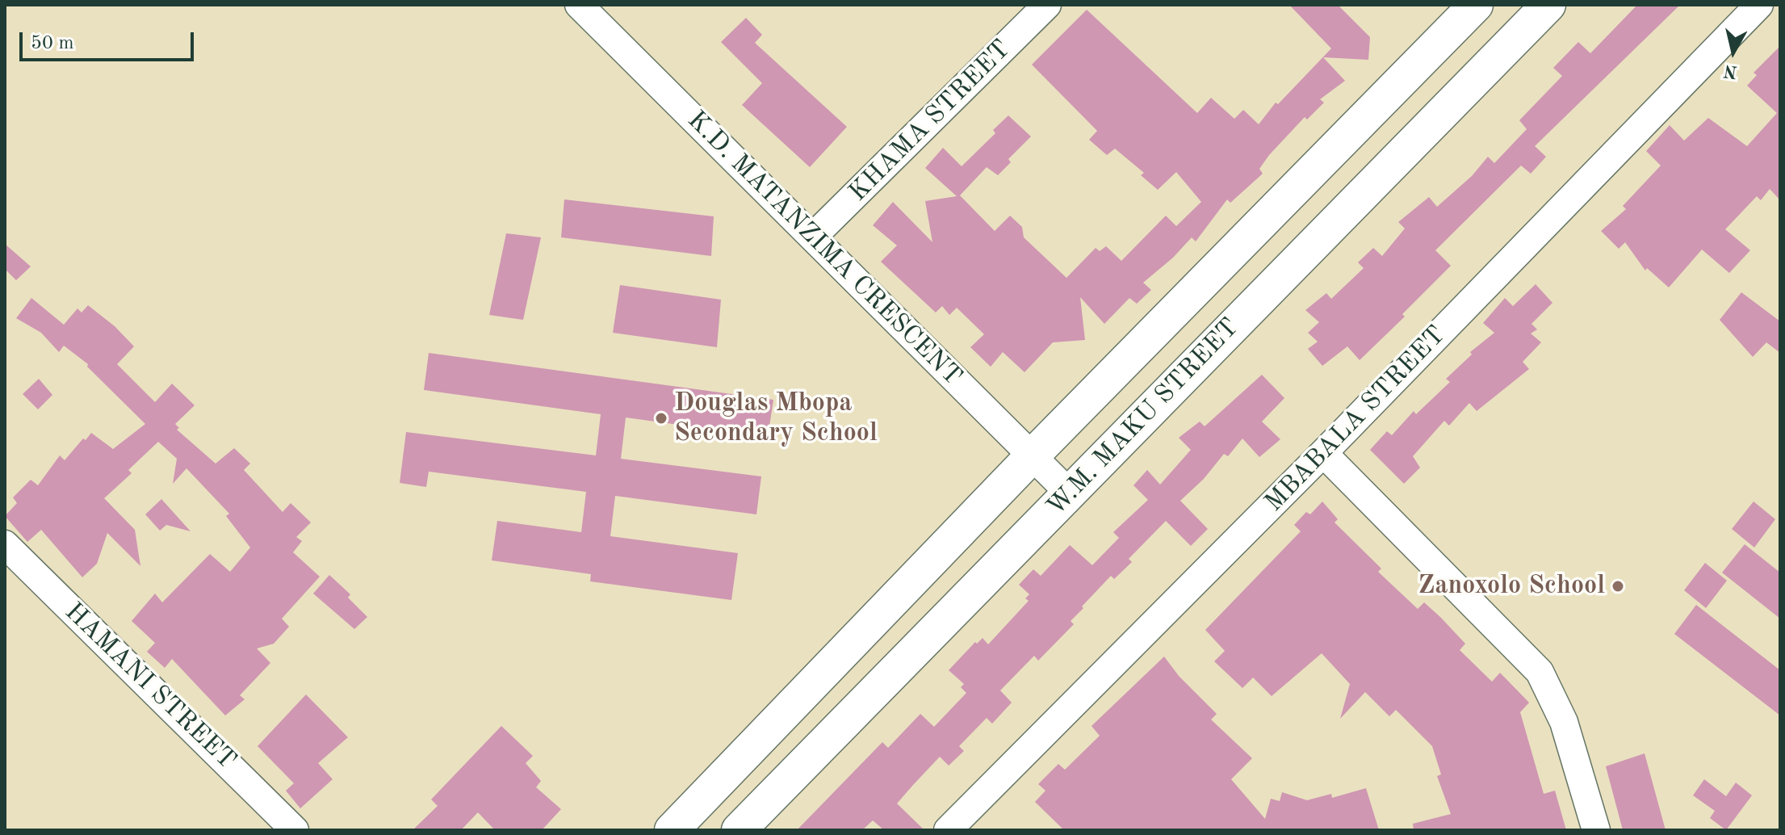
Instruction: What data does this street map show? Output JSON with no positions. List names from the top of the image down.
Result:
{
  "streets": {
    "street": [
      "KHAMA STREET",
      "K.D. MATANZIMA CRESCENT",
      "W.M. MAKU STREET",
      "MBABALA STREET",
      "HAMANI STREET"
    ]
  },
  "crossings": [
    ["KHAMA STREET", "K.D. MATANZIMA CRESCENT"],
    ["K.D. MATANZIMA CRESCENT", "W.M. MAKU STREET"]
  ],
  "places": ["Douglas Mbopa Secondary School", "Zanoxolo School"],
  "scale_bar": "50 m",
  "north": "bottom"
}
